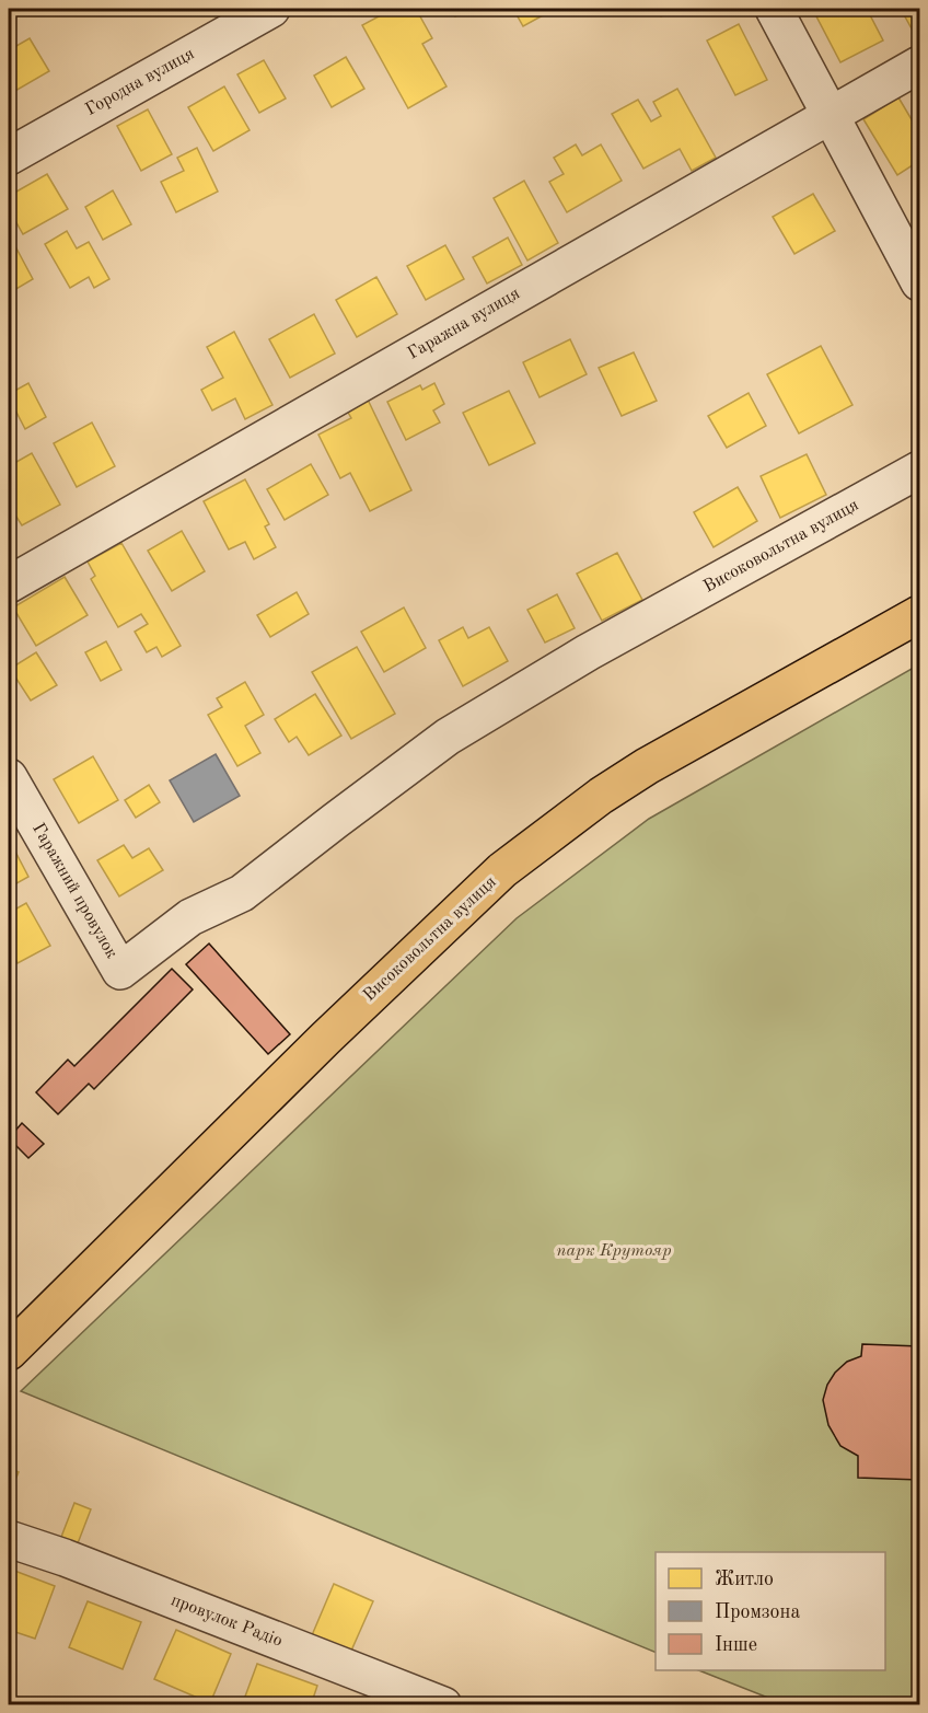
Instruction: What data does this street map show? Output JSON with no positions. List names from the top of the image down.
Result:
{
  "streets": {
    "main road": ["Високовольтна вулиця"],
    "street": [
      "Городна вулиця",
      "Гаражна вулиця",
      "Гаражний провулок",
      "провулок Радіо"
    ]
  },
  "crossings": [
    ["Високовольтна вулиця", "Гаражний провулок"]
  ],
  "parks": ["парк Крутояр"],
  "legend": ["Житло", "Промзона", "Інше"]
}
